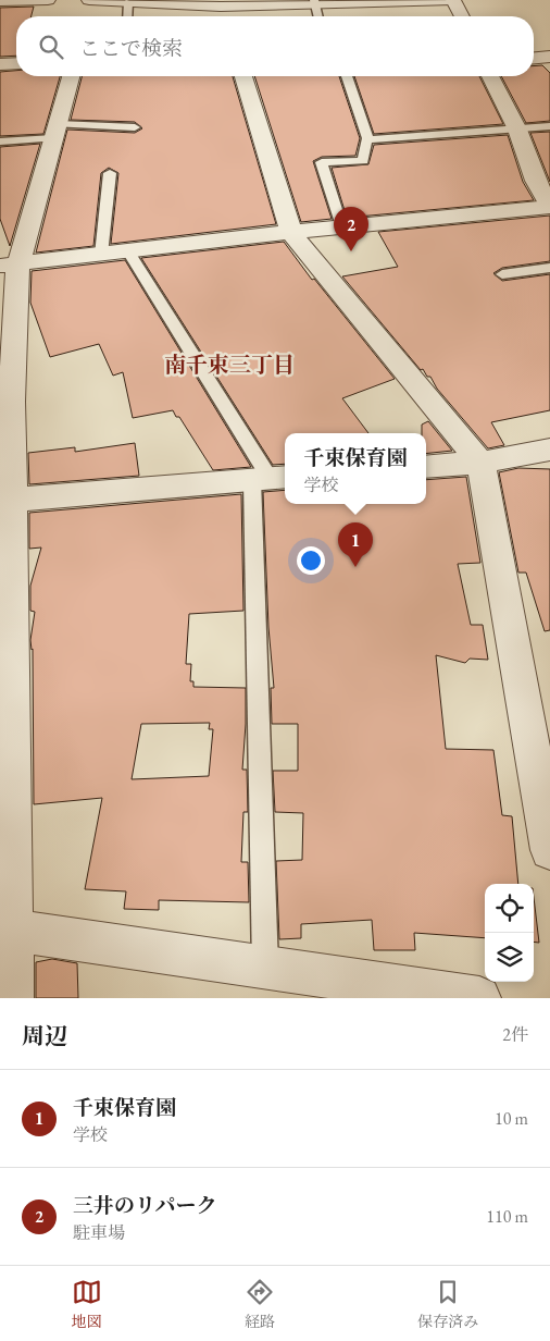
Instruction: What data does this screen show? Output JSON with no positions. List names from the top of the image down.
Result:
{
  "districts": ["南千束三丁目"],
  "page": {
    "search": "ここで検索",
    "pins": ["2", "1"],
    "popup": ["千束保育園", "学校"],
    "heading": ["周辺", "2件"],
    "list": [
      {
        "mark": "1",
        "name": "千束保育園",
        "note": "学校",
        "value": "10 m"
      },
      {
        "mark": "2",
        "name": "三井のリパーク",
        "note": "駐車場",
        "value": "110 m"
      }
    ],
    "nav": ["地図", "経路", "保存済み"]
  }
}
